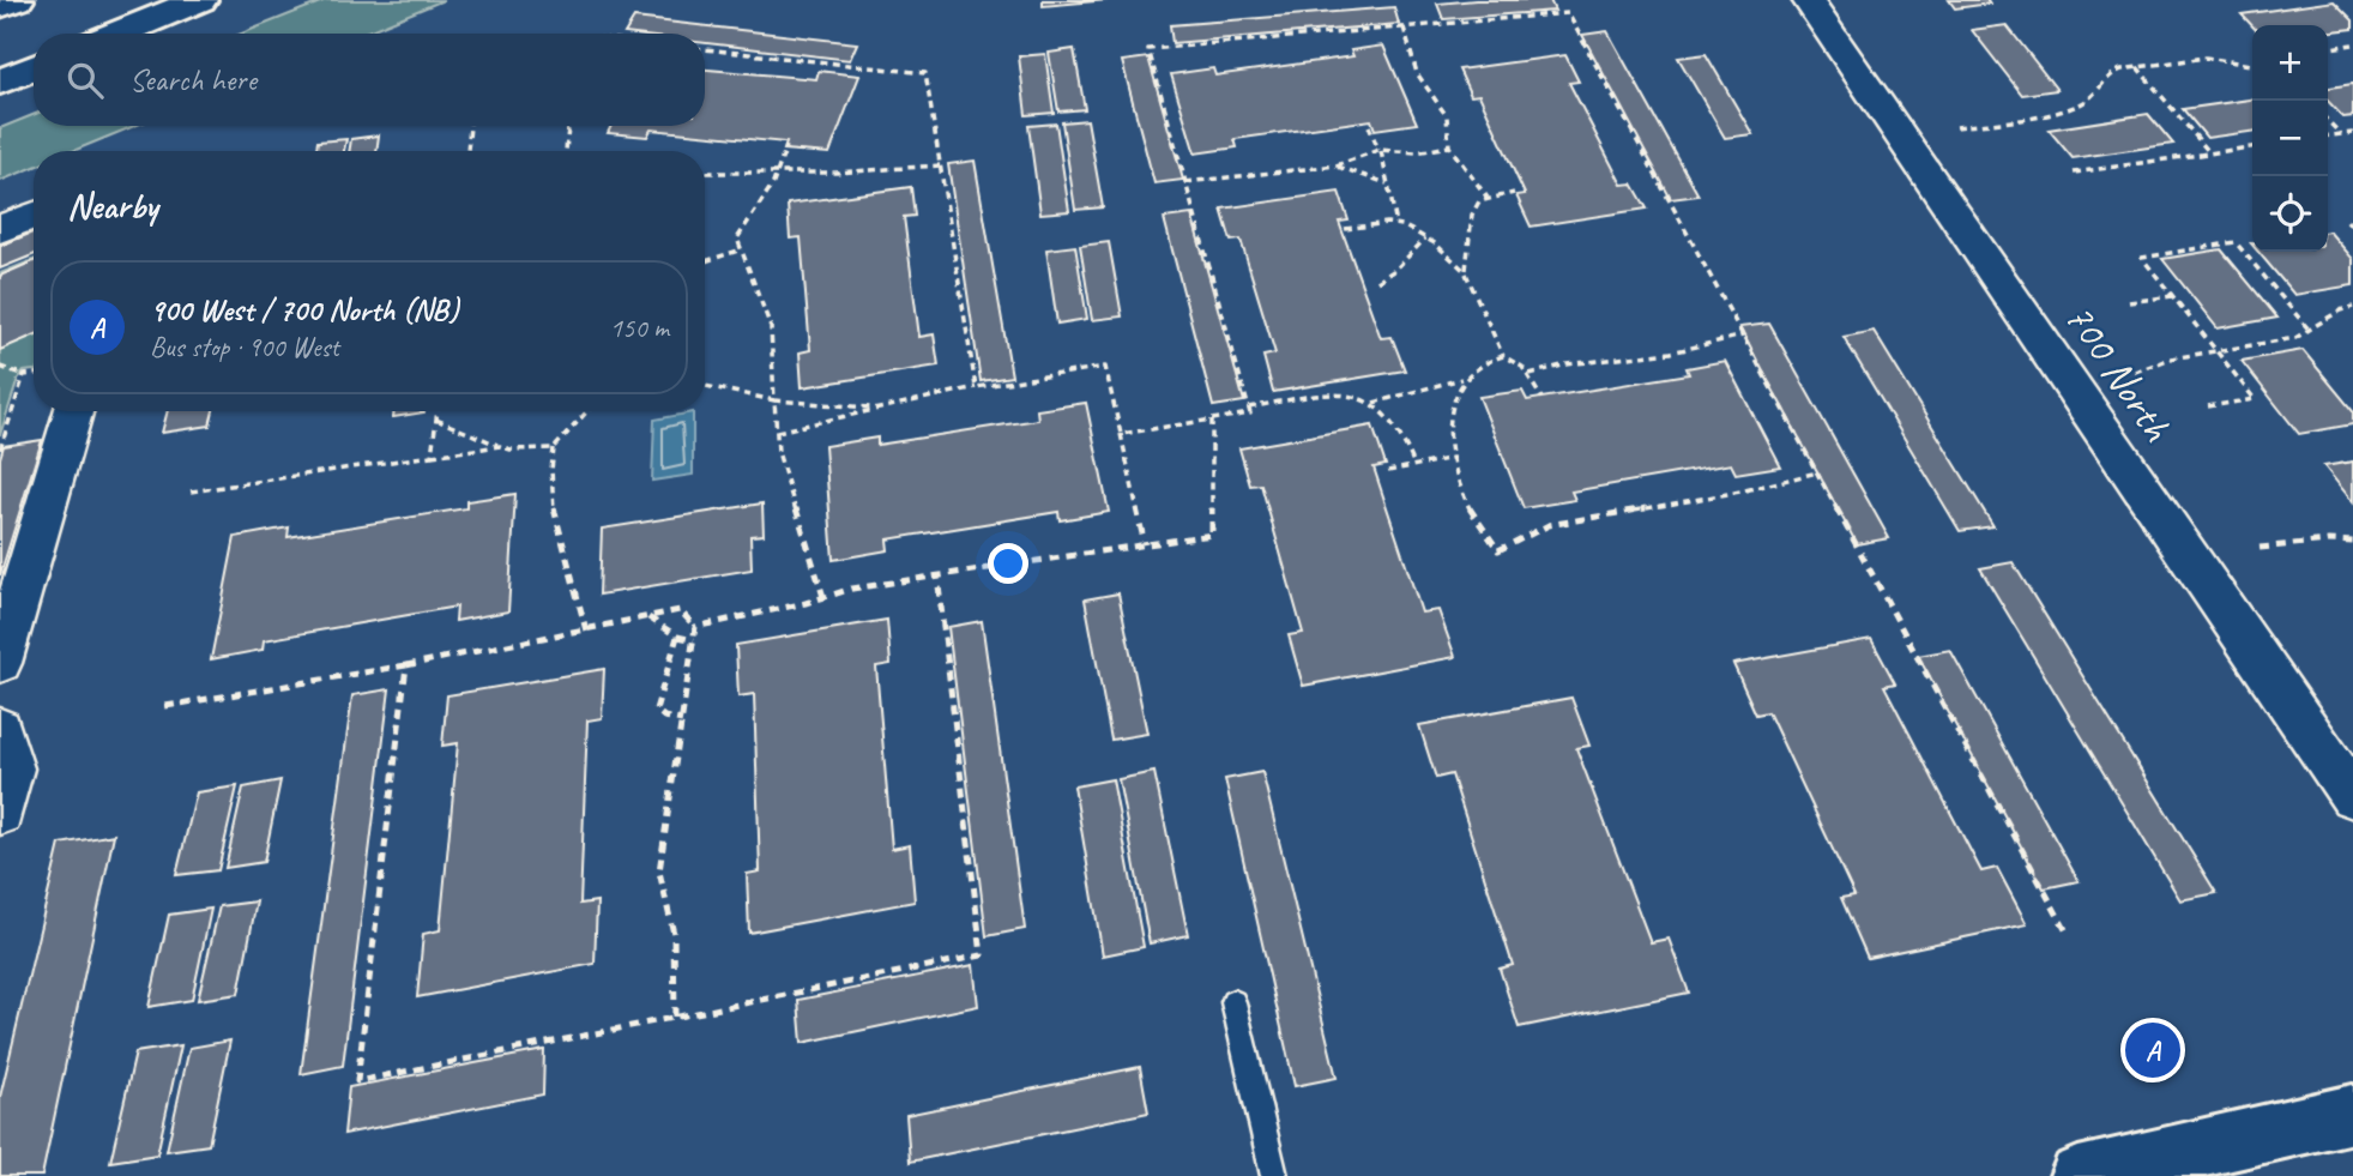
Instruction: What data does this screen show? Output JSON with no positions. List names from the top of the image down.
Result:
{
  "streets": {
    "street": ["700 North"]
  },
  "page": {
    "map_buttons": ["+", "−"],
    "search": "Search here",
    "heading": "Nearby",
    "list": [
      {
        "mark": "A",
        "name": "900 West / 700 North (NB)",
        "note": "Bus stop · 900 West",
        "value": "150 m"
      }
    ],
    "pins": "A"
  }
}
